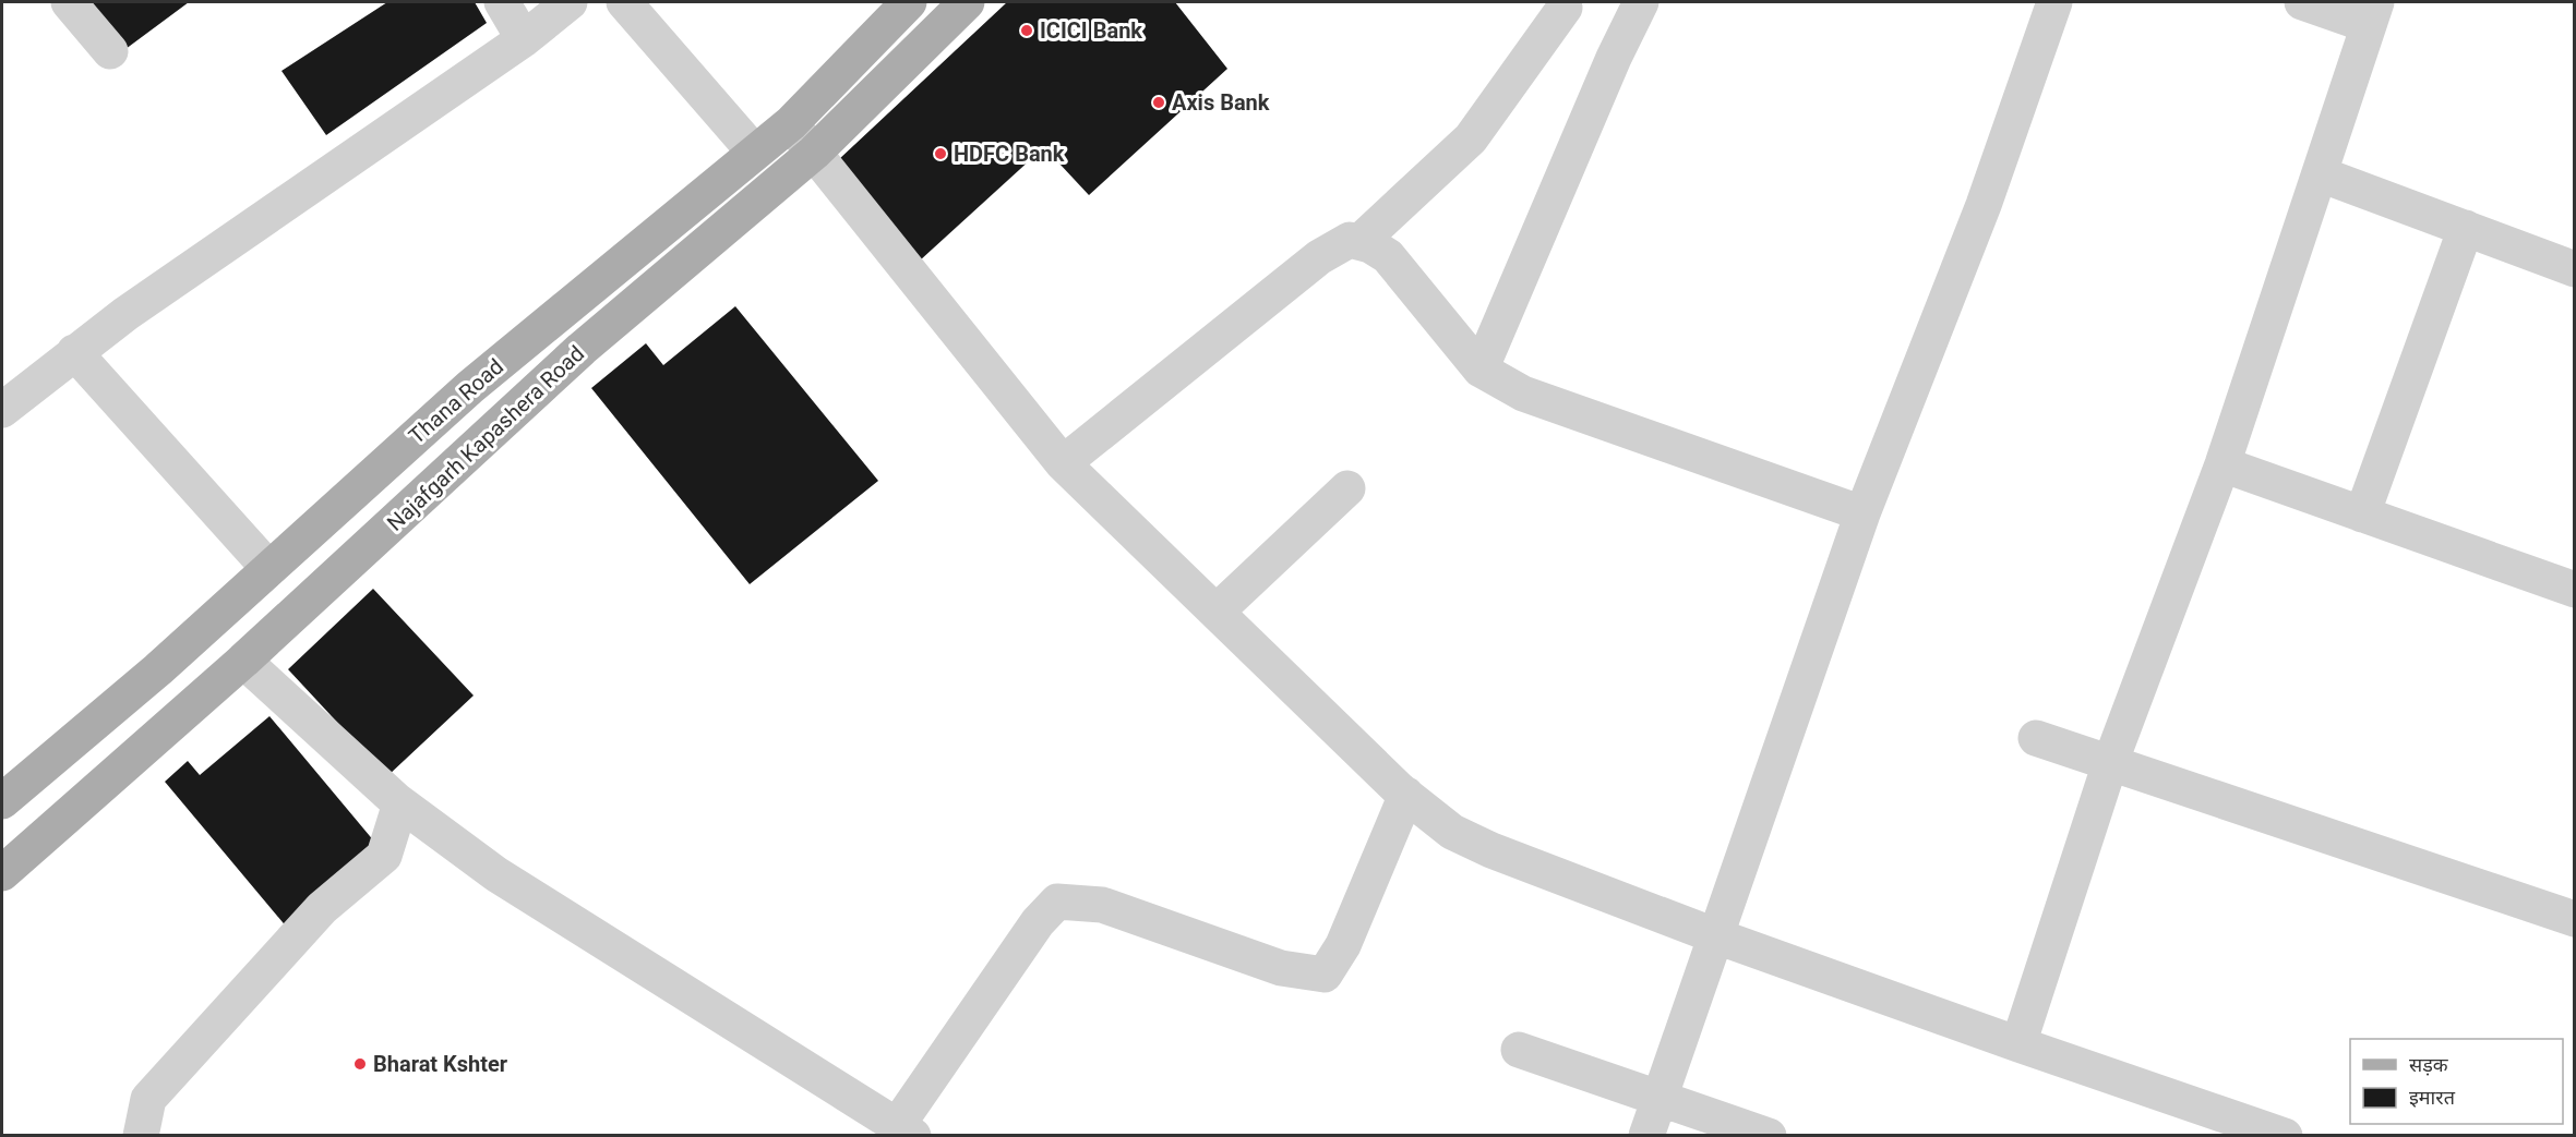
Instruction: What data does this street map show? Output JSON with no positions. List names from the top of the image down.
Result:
{
  "streets": {
    "main road": ["Thana Road", "Najafgarh Kapashera Road"]
  },
  "places": [
    "ICICI Bank",
    "Axis Bank",
    "HDFC Bank",
    "Bharat Kshter"
  ],
  "legend": ["सड़क", "इमारत"]
}
